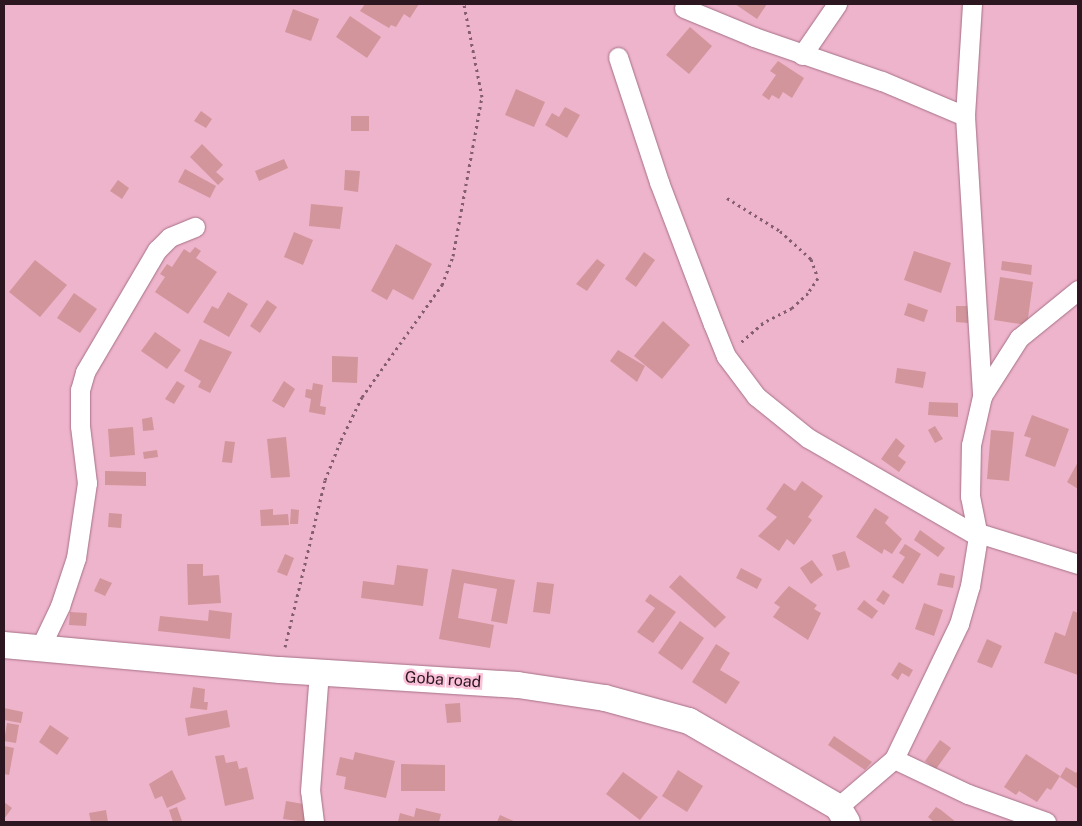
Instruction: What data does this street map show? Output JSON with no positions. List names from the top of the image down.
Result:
{
  "streets": {
    "street": ["Goba road"]
  }
}
